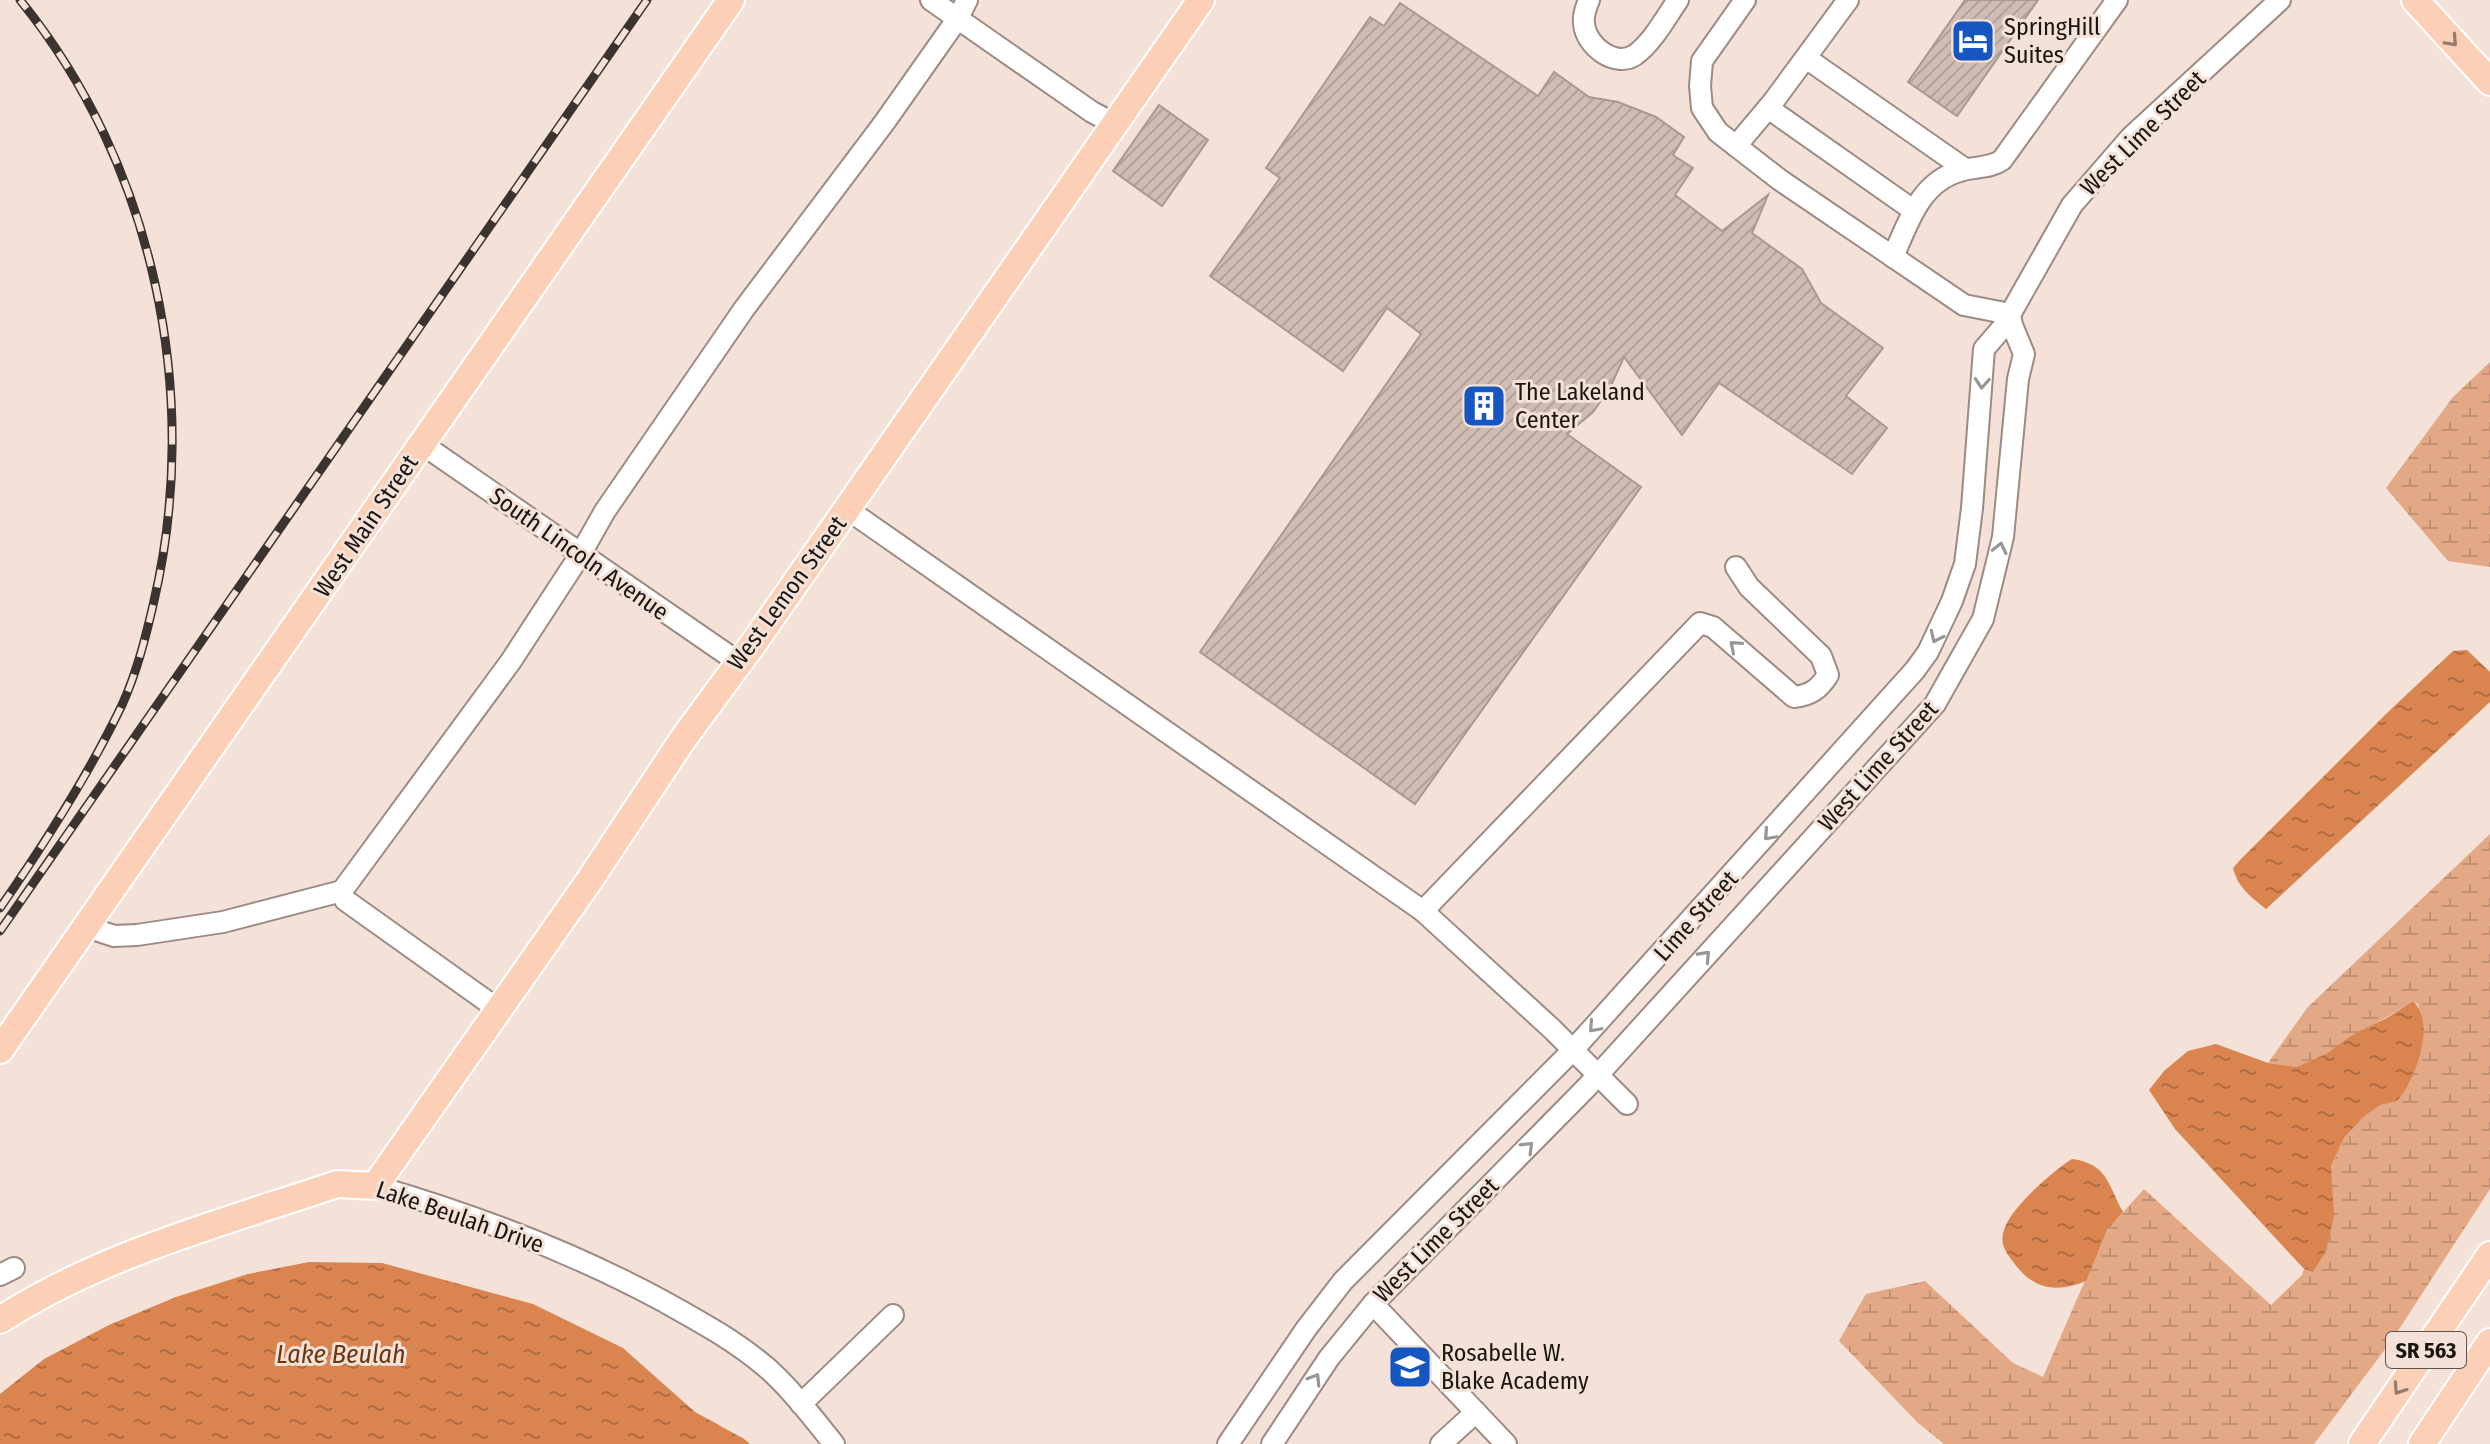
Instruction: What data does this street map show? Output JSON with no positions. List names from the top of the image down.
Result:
{
  "streets": {
    "main road": [
      "West Main Street",
      "West Lemon Street",
      "Lake Beulah Drive",
      "SR 563"
    ],
    "street": ["West Lime Street", "South Lincoln Avenue", "Lime Street"]
  },
  "crossings": [
    ["West Lime Street", "Lime Street"],
    ["West Main Street", "South Lincoln Avenue"],
    ["South Lincoln Avenue", "West Lemon Street"],
    ["West Lemon Street", "Lake Beulah Drive"]
  ],
  "one_way": ["West Lime Street", "Lime Street"],
  "water": ["Lake Beulah"],
  "places": {
    "hotel": ["SpringHill Suites"],
    "building": ["The Lakeland Center"],
    "school or university": ["Rosabelle W. Blake Academy"]
  }
}
